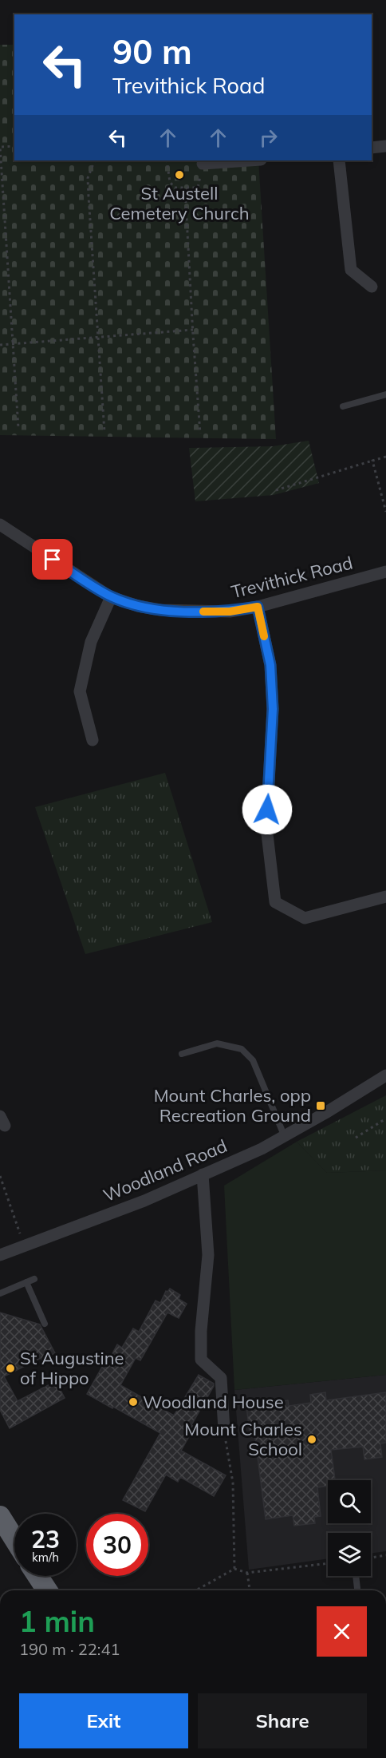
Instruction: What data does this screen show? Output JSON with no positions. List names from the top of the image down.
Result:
{
  "streets": {
    "street": ["Trevithick Road", "Woodland Road"]
  },
  "places": {
    "other": [
      "St Austell Cemetery Church",
      "St Augustine of Hippo",
      "Woodland House",
      "Mount Charles School"
    ],
    "transit": ["Mount Charles, opp Recreation Ground"]
  },
  "page": {
    "turn": ["90 m", "Trevithick Road"],
    "speed": "23 km/h",
    "limit": "30",
    "heading": ["1 min", "190 m · 22:41"],
    "buttons": ["Exit", "Share"]
  }
}
